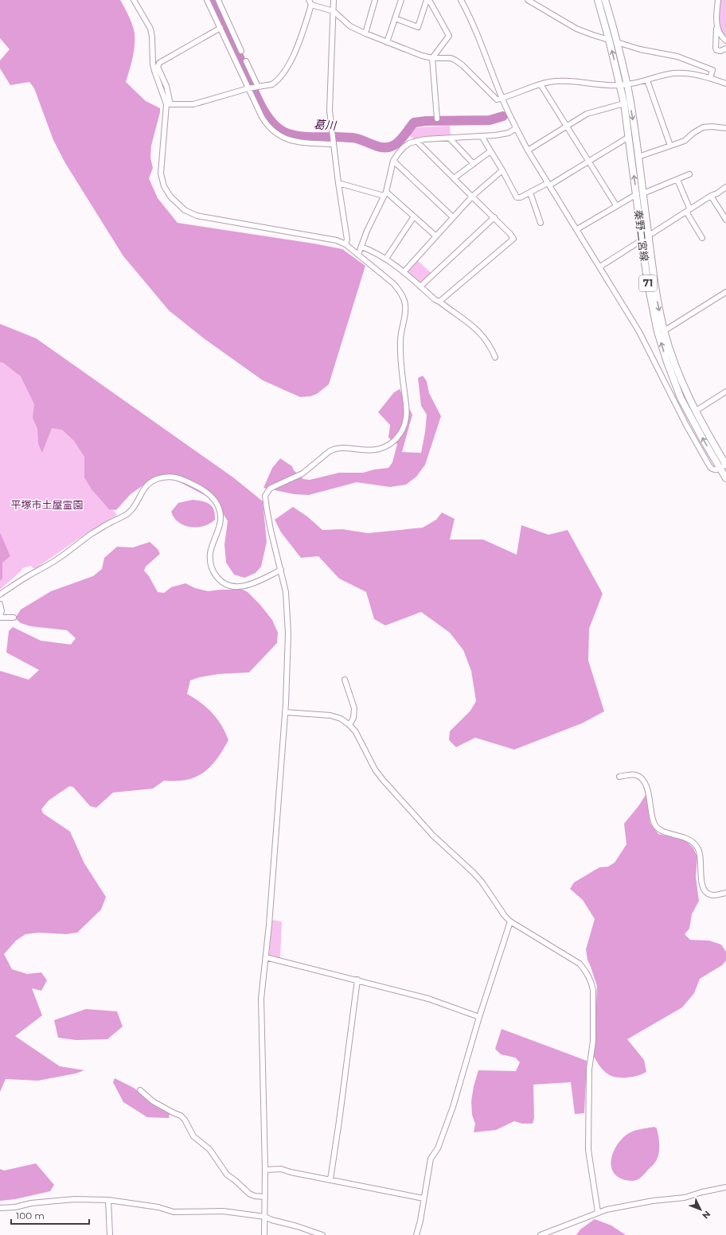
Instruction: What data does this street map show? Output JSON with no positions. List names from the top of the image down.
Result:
{
  "streets": {
    "main road": ["秦野二宮線", "71"]
  },
  "water": ["葛川"],
  "parks": ["平塚市土屋霊園"],
  "scale_bar": "100 m",
  "north": "bottom right"
}
